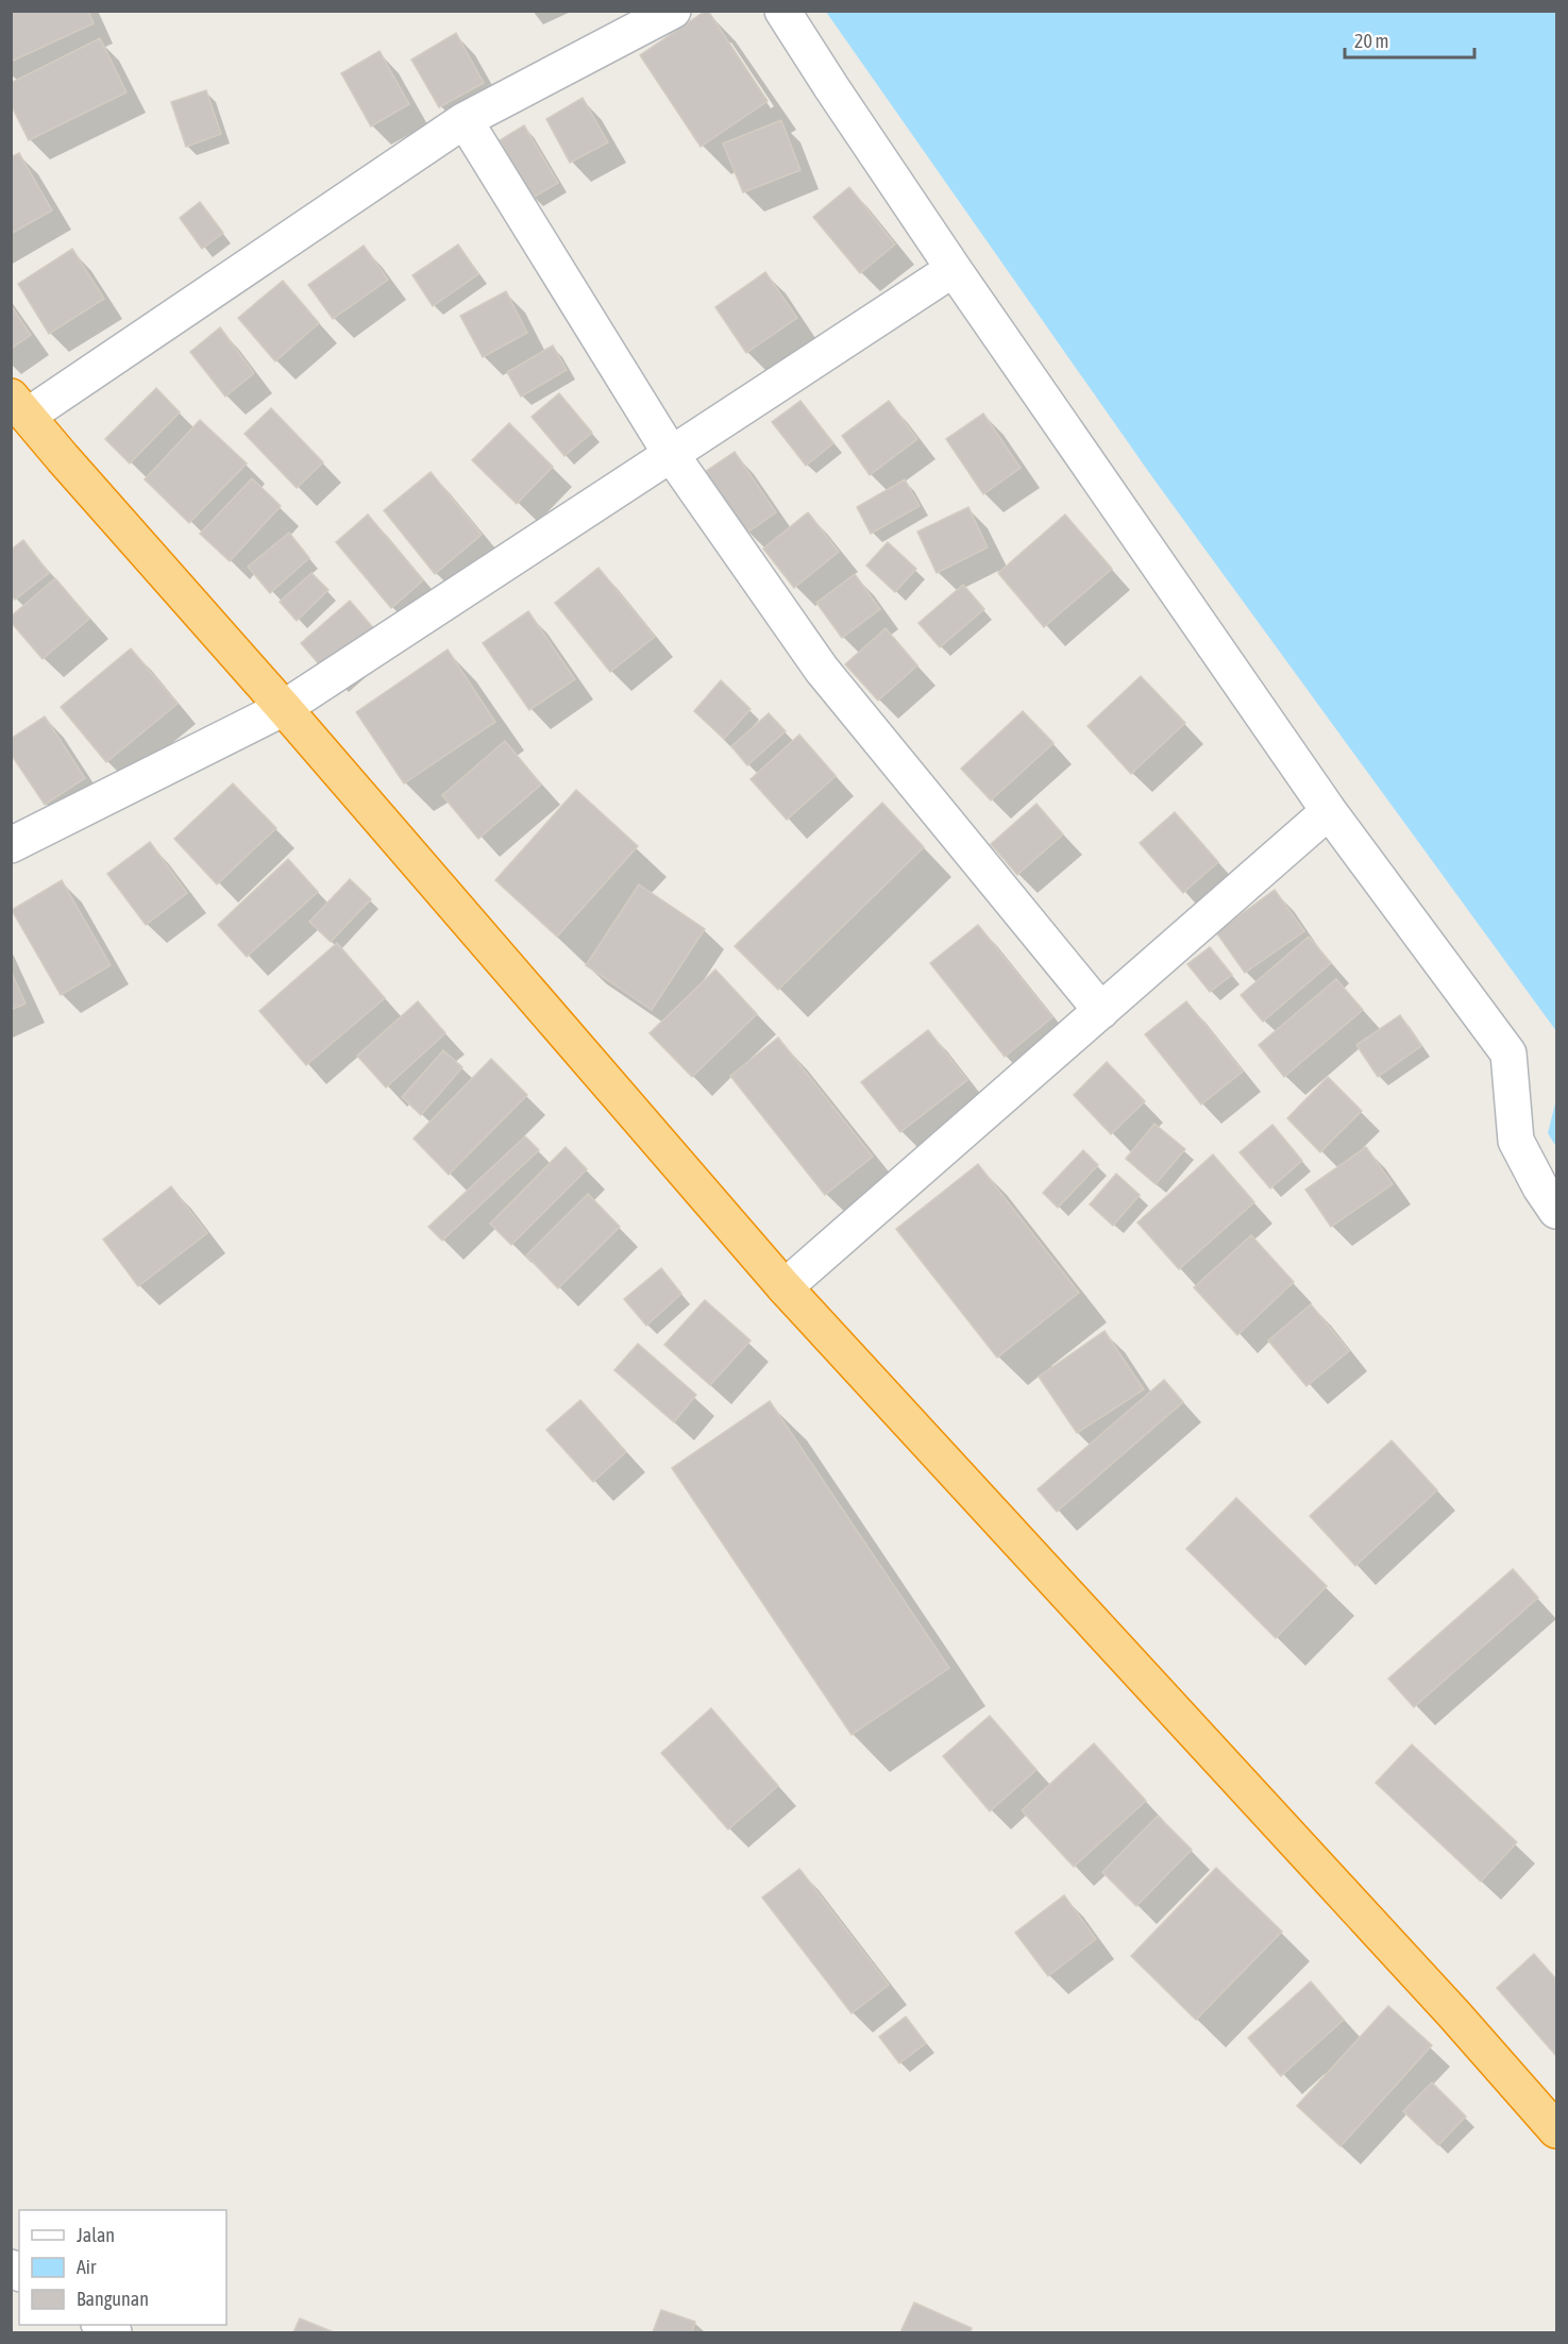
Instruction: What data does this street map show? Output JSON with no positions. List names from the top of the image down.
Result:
{
  "legend": ["Jalan", "Air", "Bangunan"],
  "scale_bar": "20 m"
}
